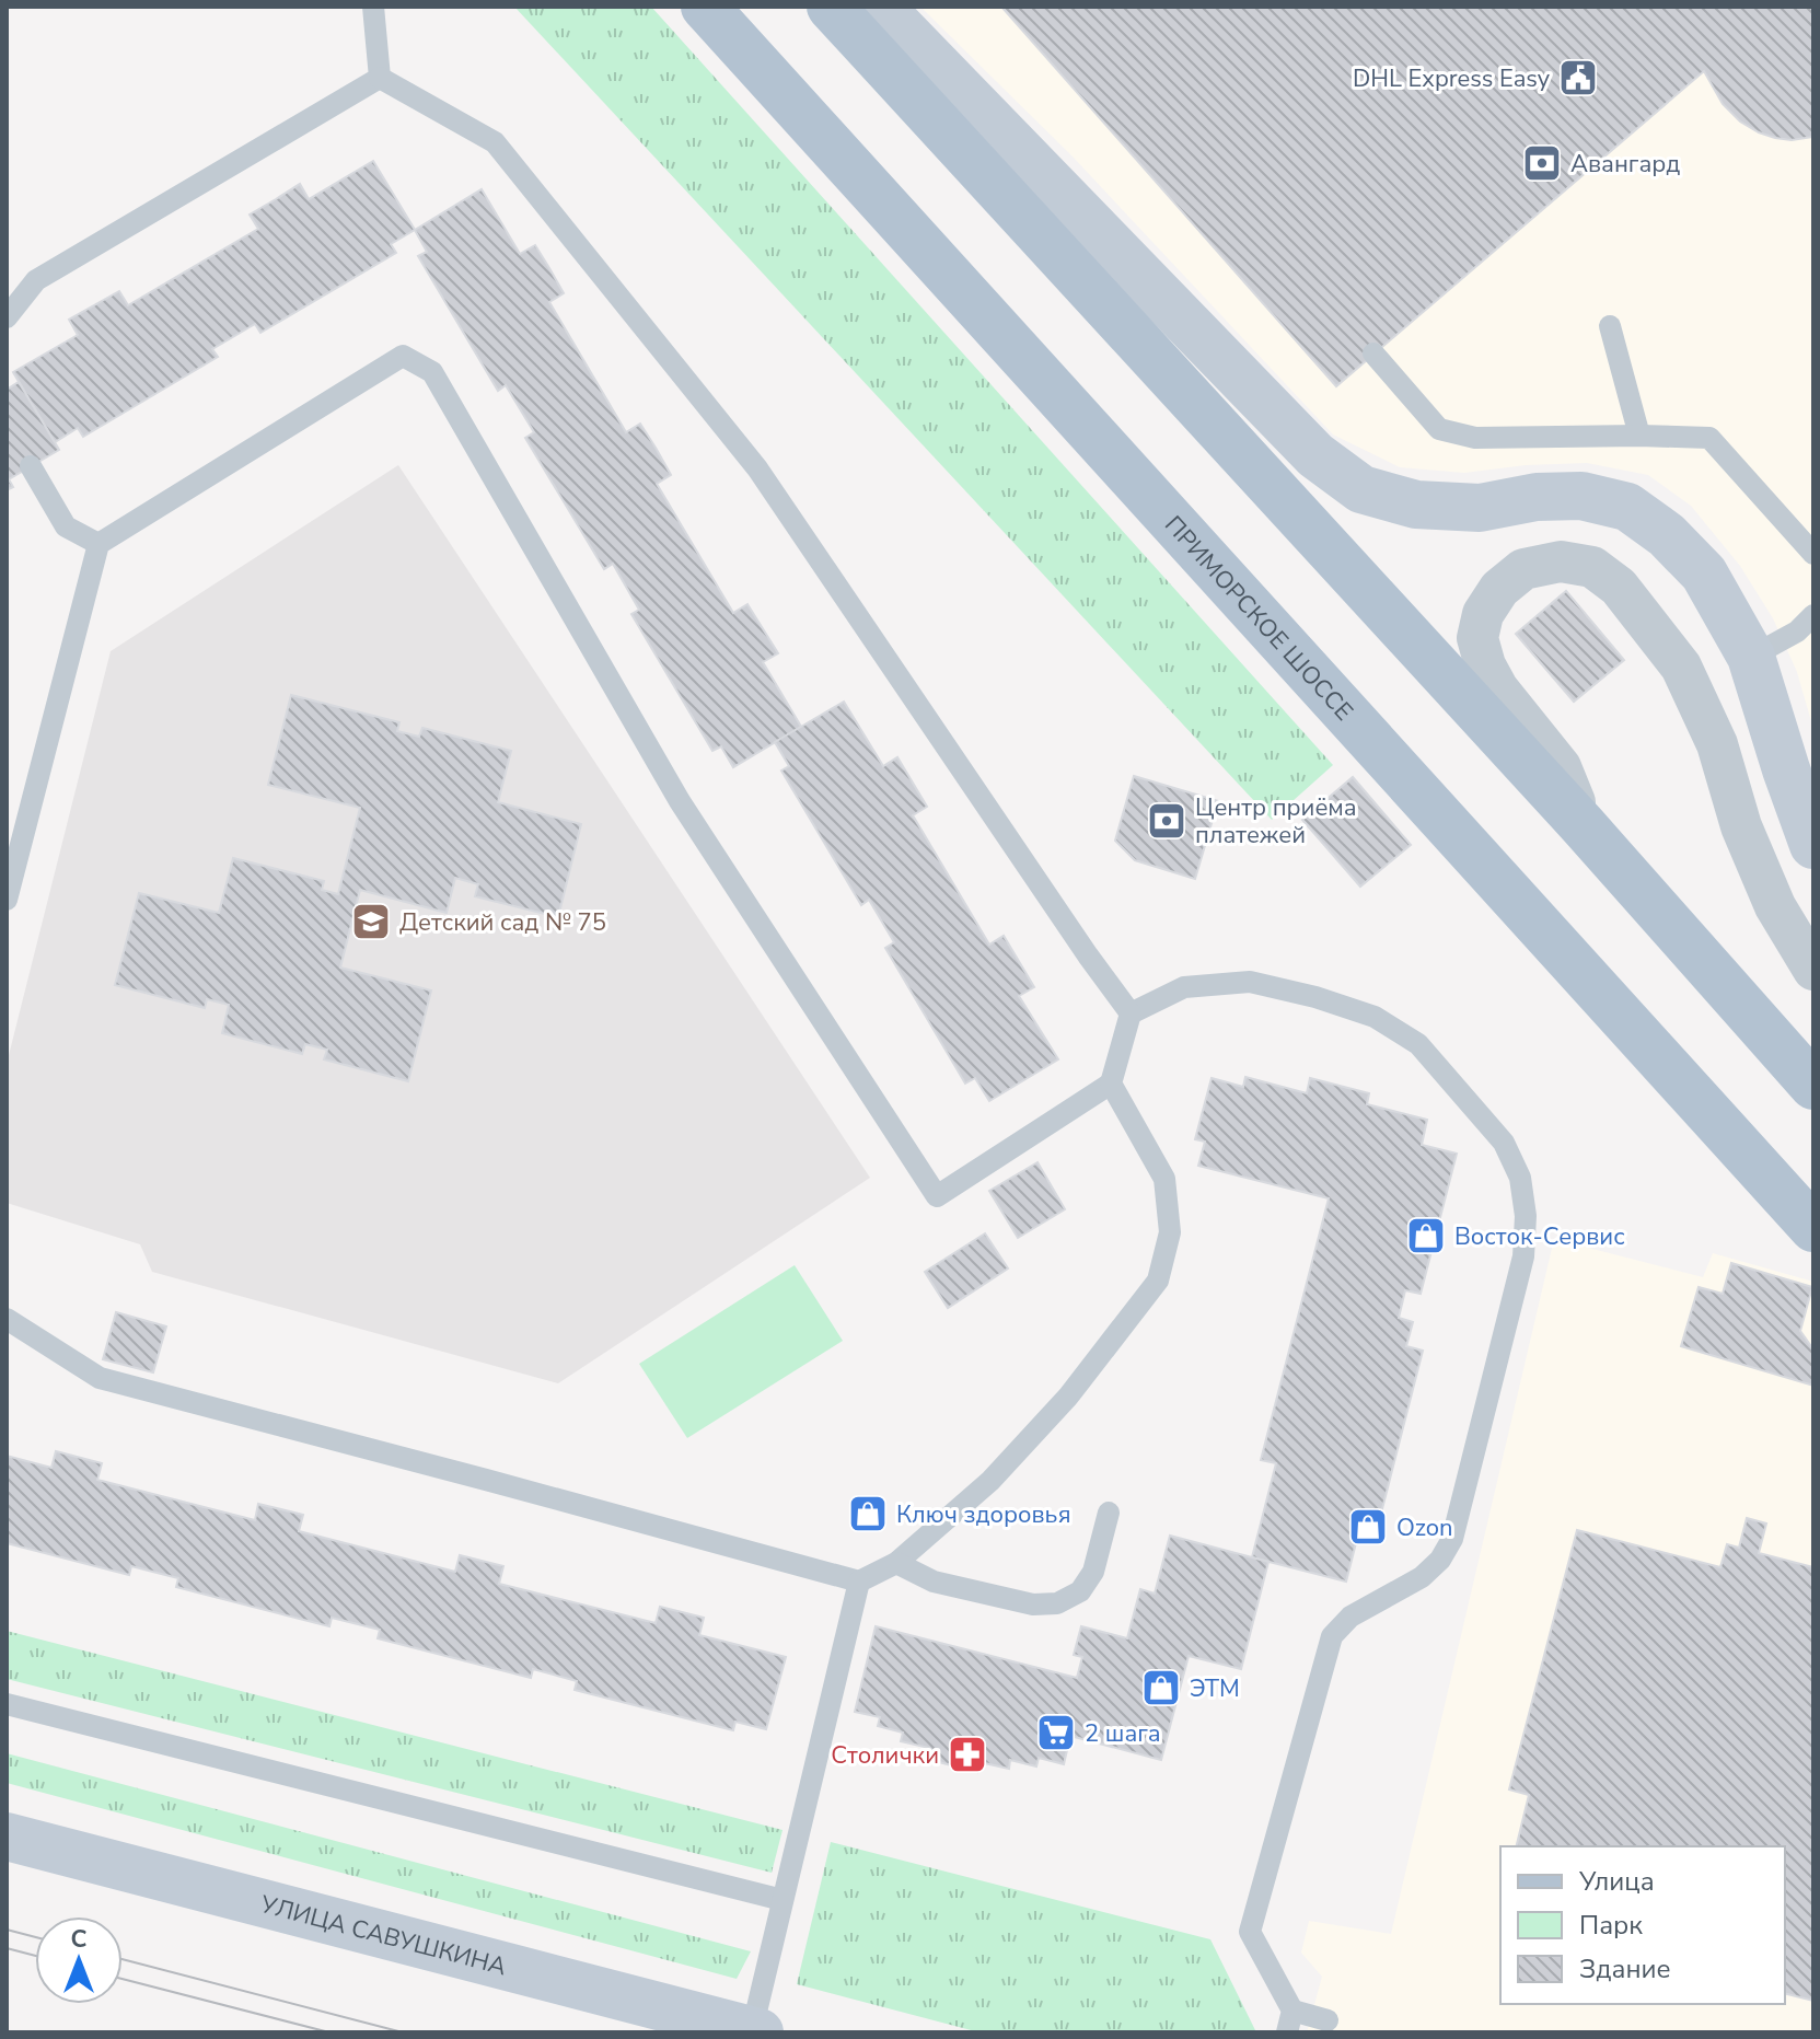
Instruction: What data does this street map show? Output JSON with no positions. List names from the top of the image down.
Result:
{
  "streets": {
    "main road": ["ПРИМОРСКОЕ ШОССЕ", "УЛИЦА САВУШКИНА"]
  },
  "places": {
    "public building": ["DHL Express Easy"],
    "bank": ["Авангард", "Центр приёма платежей"],
    "school or university": ["Детский сад № 75"],
    "shop": [
      "Восток-Сервис",
      "Ключ здоровья",
      "Ozon",
      "ЭТМ"
    ],
    "supermarket": ["2 шага"],
    "pharmacy": ["Столички"]
  },
  "legend": ["Улица", "Парк", "Здание"],
  "north": "top"
}
